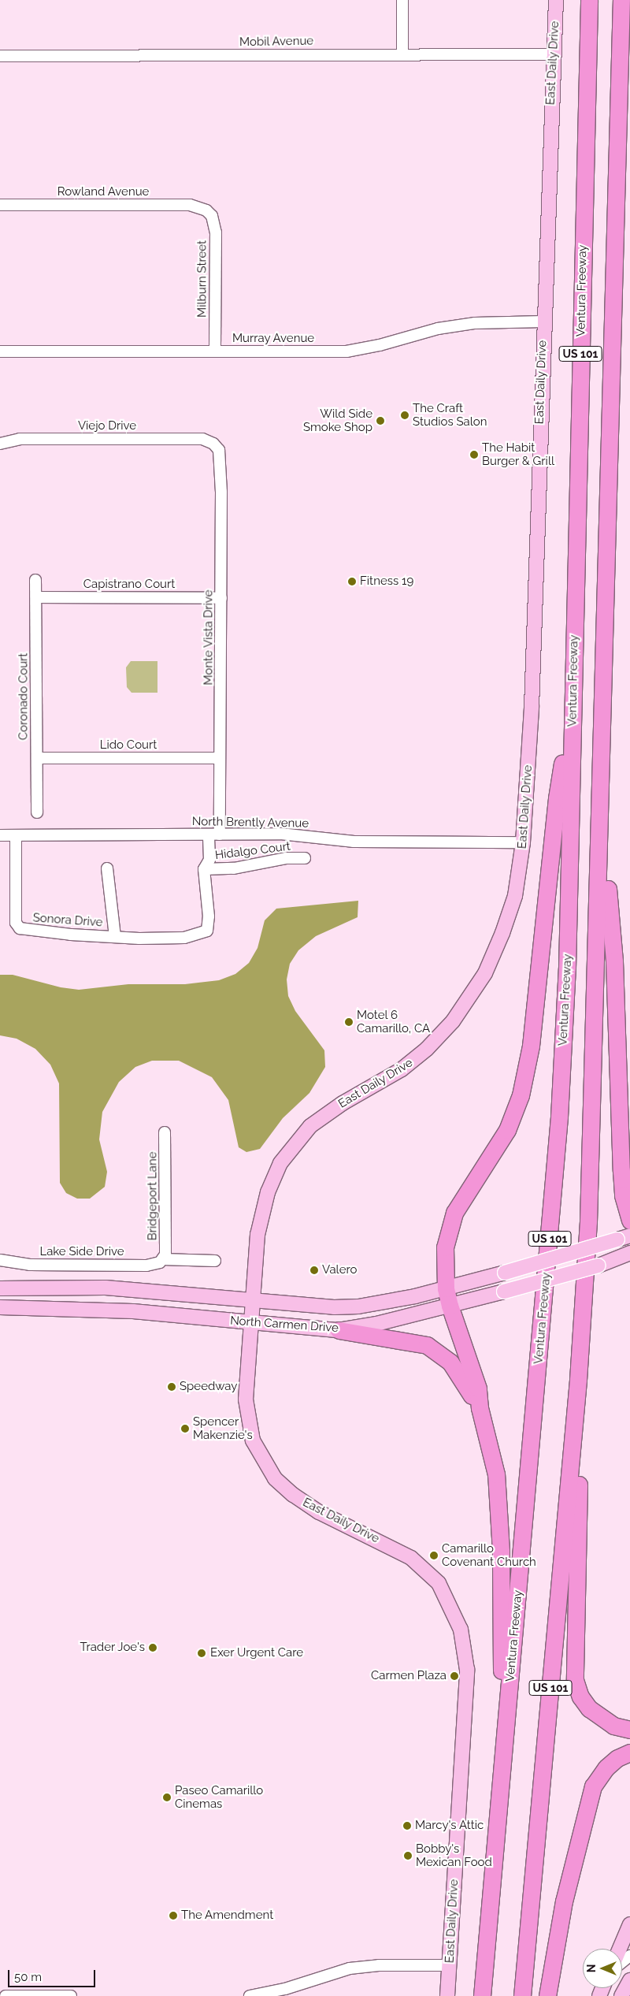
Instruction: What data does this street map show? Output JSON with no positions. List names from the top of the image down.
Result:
{
  "streets": {
    "highway": ["Ventura Freeway", "US 101"],
    "main road": ["East Daily Drive", "North Carmen Drive"],
    "street": [
      "Mobil Avenue",
      "Rowland Avenue",
      "Milburn Street",
      "Murray Avenue",
      "Viejo Drive",
      "Capistrano Court",
      "Monte Vista Drive",
      "Coronado Court",
      "Lido Court",
      "North Brently Avenue",
      "Hidalgo Court",
      "Sonora Drive",
      "Bridgeport Lane",
      "Lake Side Drive"
    ]
  },
  "crossings": [
    ["Mobil Avenue", "East Daily Drive"],
    ["East Daily Drive", "Murray Avenue"],
    ["East Daily Drive", "North Brently Avenue"],
    ["East Daily Drive", "North Carmen Drive"],
    ["Rowland Avenue", "Milburn Street"],
    ["Milburn Street", "Murray Avenue"],
    ["Viejo Drive", "Monte Vista Drive"],
    ["Capistrano Court", "Monte Vista Drive"],
    ["Capistrano Court", "Coronado Court"],
    ["Monte Vista Drive", "Lido Court"],
    ["Monte Vista Drive", "North Brently Avenue"],
    ["Coronado Court", "Lido Court"],
    ["North Brently Avenue", "Sonora Drive"],
    ["Hidalgo Court", "Sonora Drive"],
    ["Bridgeport Lane", "Lake Side Drive"]
  ],
  "places": [
    "The Craft Studios Salon",
    "Wild Side Smoke Shop",
    "The Habit Burger & Grill",
    "Fitness 19",
    "Motel 6 Camarillo, CA",
    "Valero",
    "Speedway",
    "Spencer Makenzie's",
    "Camarillo Covenant Church",
    "Trader Joe's",
    "Exer Urgent Care",
    "Carmen Plaza",
    "Paseo Camarillo Cinemas",
    "Marcy's Attic",
    "Bobby's Mexican Food",
    "The Amendment"
  ],
  "scale_bar": "50 m",
  "north": "left"
}
